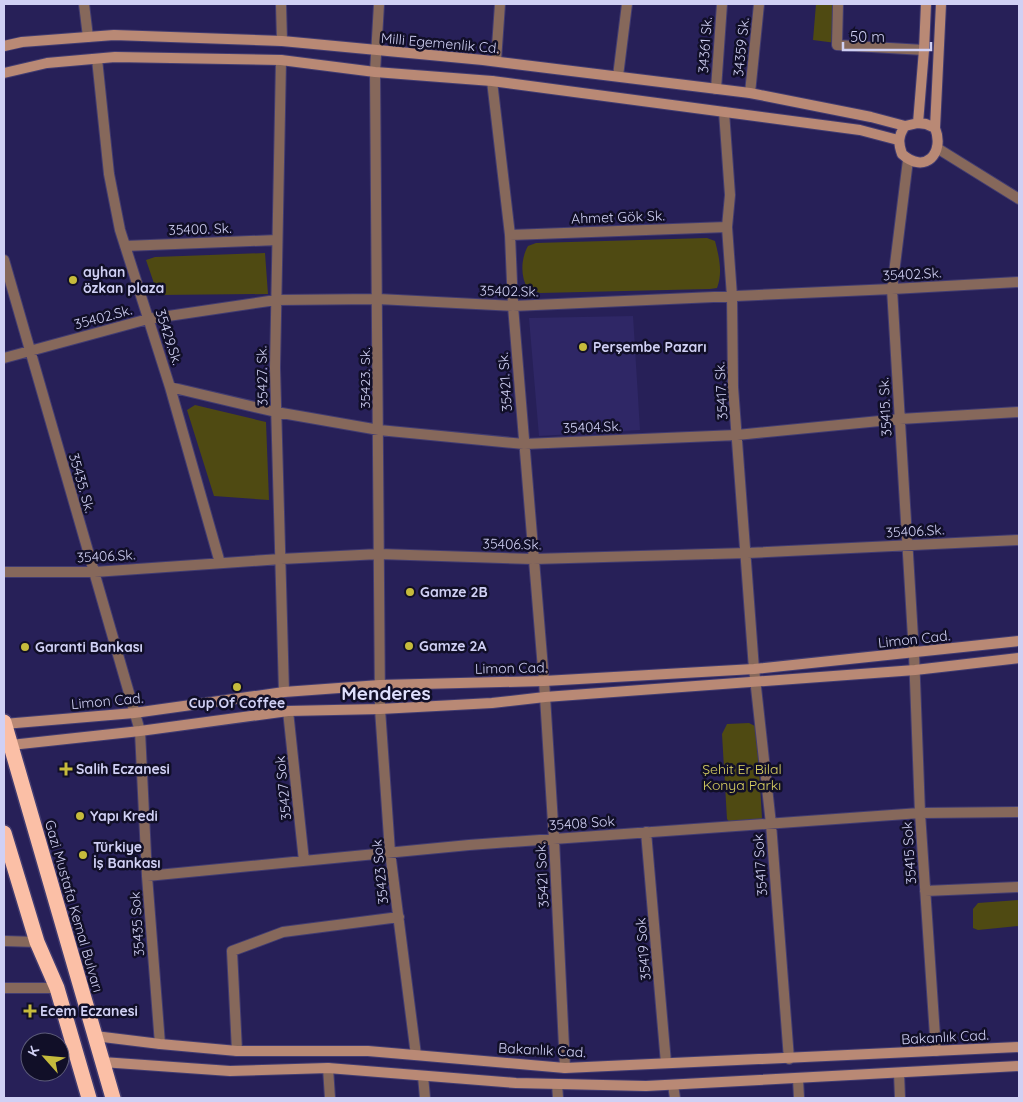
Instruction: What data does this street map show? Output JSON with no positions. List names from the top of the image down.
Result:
{
  "streets": {
    "highway": ["Gazi Mustafa Kemal Bulvarı"],
    "street": [
      "Milli Egemenlik Cd.",
      "34361 Sk.",
      "34359 Sk.",
      "Ahmet Gök Sk.",
      "35400. Sk.",
      "35402.Sk.",
      "35429.Sk.",
      "35427. Sk.",
      "35423. Sk.",
      "35421. Sk.",
      "35417. Sk.",
      "35415. Sk.",
      "35404.Sk.",
      "35435. Sk.",
      "35406.Sk.",
      "Limon Cad.",
      "35427 Sok",
      "35408 Sok",
      "35415 Sok",
      "35417 Sok",
      "35423 Sok",
      "35421 Sok.",
      "35435 Sok",
      "35419 Sok",
      "Bakanlık Cad."
    ]
  },
  "crossings": [
    ["Milli Egemenlik Cd.", "34361 Sk."],
    ["Milli Egemenlik Cd.", "34359 Sk."],
    ["Milli Egemenlik Cd.", "35423. Sk."],
    ["Milli Egemenlik Cd.", "35415. Sk."],
    ["Ahmet Gök Sk.", "35421. Sk."],
    ["Ahmet Gök Sk.", "35417. Sk."],
    ["35400. Sk.", "35429.Sk."],
    ["35400. Sk.", "35427. Sk."],
    ["35402.Sk.", "35429.Sk."],
    ["35402.Sk.", "35427. Sk."],
    ["35402.Sk.", "35423. Sk."],
    ["35402.Sk.", "35421. Sk."],
    ["35402.Sk.", "35417. Sk."],
    ["35402.Sk.", "35415. Sk."],
    ["35402.Sk.", "35435. Sk."],
    ["35429.Sk.", "35404.Sk."],
    ["35429.Sk.", "35406.Sk."],
    ["35427. Sk.", "35404.Sk."],
    ["35427. Sk.", "35406.Sk."],
    ["35427. Sk.", "Limon Cad."],
    ["35423. Sk.", "35404.Sk."],
    ["35423. Sk.", "35406.Sk."],
    ["35423. Sk.", "Limon Cad."],
    ["35423. Sk.", "35423 Sok"],
    ["35421. Sk.", "35404.Sk."],
    ["35421. Sk.", "35406.Sk."],
    ["35421. Sk.", "Limon Cad."],
    ["35421. Sk.", "35421 Sok."],
    ["35417. Sk.", "35404.Sk."],
    ["35417. Sk.", "35406.Sk."],
    ["35417. Sk.", "Limon Cad."],
    ["35417. Sk.", "35417 Sok"],
    ["35415. Sk.", "35404.Sk."],
    ["35415. Sk.", "35406.Sk."],
    ["35415. Sk.", "Limon Cad."],
    ["35415. Sk.", "35415 Sok"],
    ["35435. Sk.", "35406.Sk."],
    ["35435. Sk.", "Limon Cad."],
    ["35435. Sk.", "35435 Sok"],
    ["Limon Cad.", "35415 Sok"],
    ["Limon Cad.", "35417 Sok"],
    ["Limon Cad.", "35423 Sok"],
    ["Limon Cad.", "35421 Sok."],
    ["Limon Cad.", "Gazi Mustafa Kemal Bulvarı"],
    ["Limon Cad.", "35435 Sok"],
    ["35427 Sok", "35408 Sok"],
    ["35408 Sok", "35415 Sok"],
    ["35408 Sok", "35417 Sok"],
    ["35408 Sok", "35423 Sok"],
    ["35408 Sok", "35421 Sok."],
    ["35408 Sok", "35435 Sok"],
    ["35408 Sok", "35419 Sok"],
    ["35415 Sok", "Bakanlık Cad."],
    ["35417 Sok", "Bakanlık Cad."],
    ["35423 Sok", "Bakanlık Cad."],
    ["35421 Sok.", "Bakanlık Cad."],
    ["Gazi Mustafa Kemal Bulvarı", "Bakanlık Cad."],
    ["35435 Sok", "Bakanlık Cad."],
    ["35419 Sok", "Bakanlık Cad."]
  ],
  "districts": ["Menderes"],
  "parks": ["Şehit Er Bilal Konya Parkı"],
  "places": {
    "other": [
      "ayhan özkan plaza",
      "Perşembe Pazarı",
      "Gamze 2B",
      "Gamze 2A",
      "Garanti Bankası",
      "Cup Of Coffee",
      "Yapı Kredi",
      "Türkiye İş Bankası"
    ],
    "health": ["Salih Eczanesi", "Ecem Eczanesi"]
  },
  "scale_bar": "50 m",
  "north": "top left"
}
